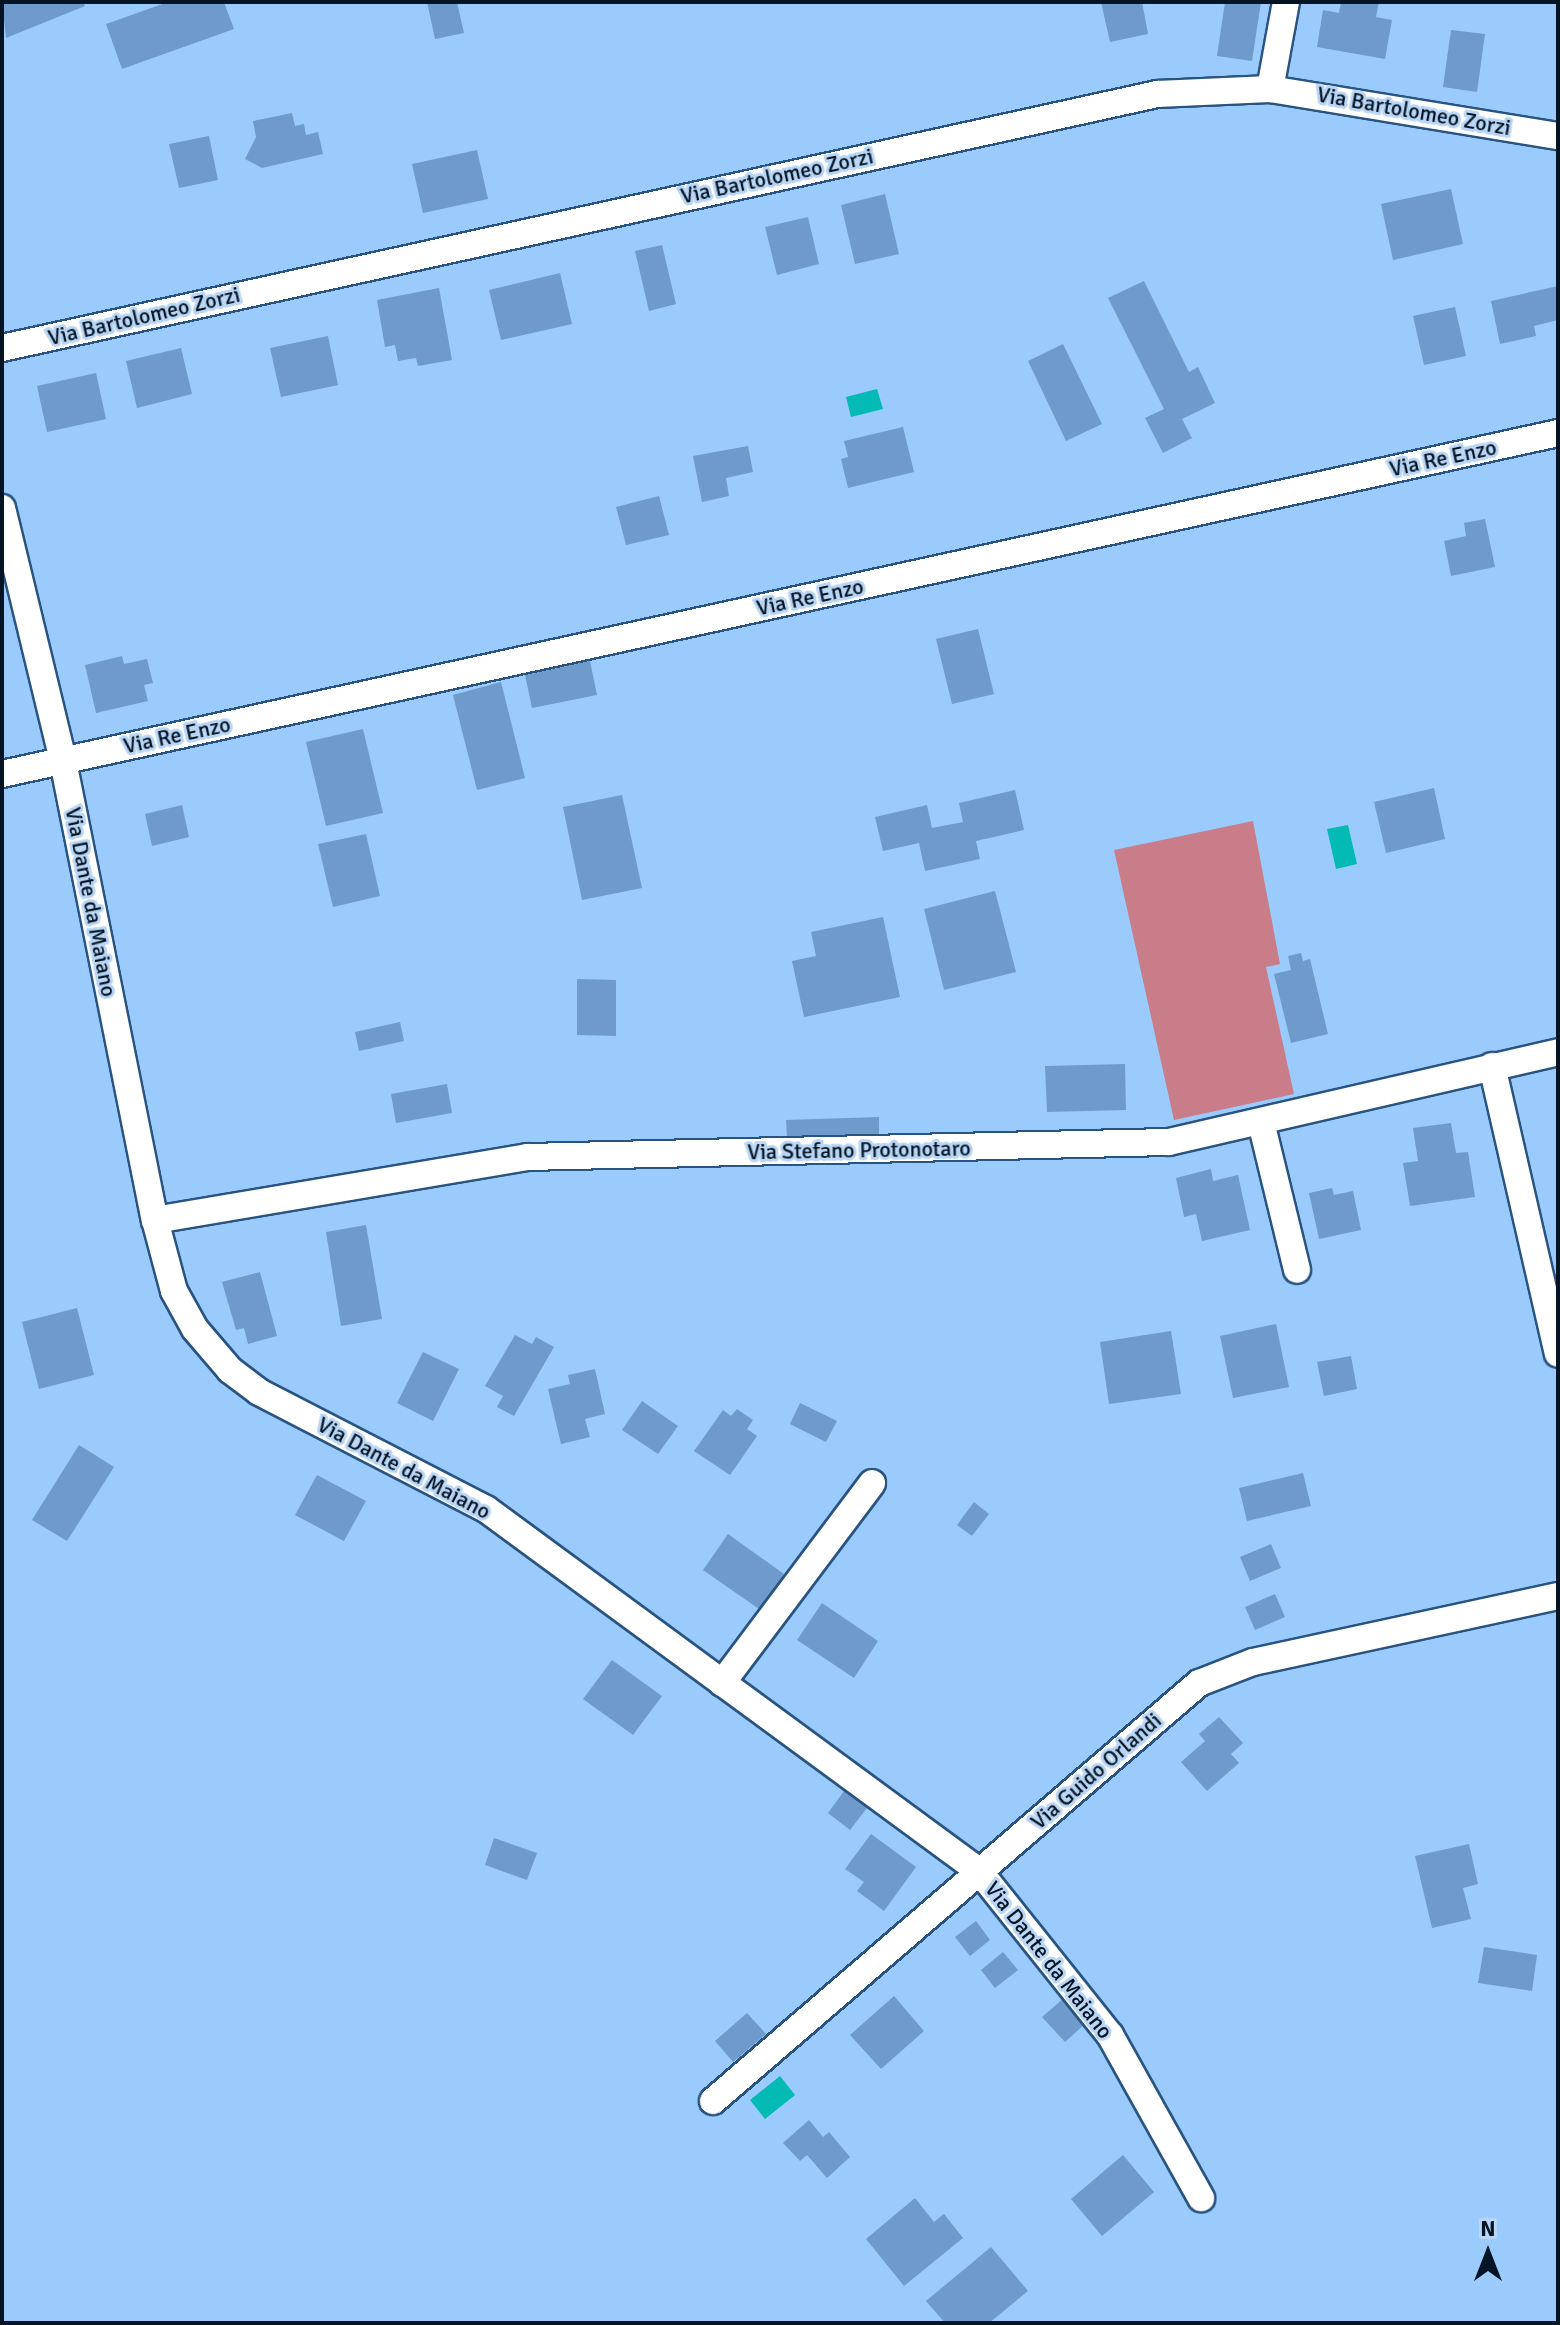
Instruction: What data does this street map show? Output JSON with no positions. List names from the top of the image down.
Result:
{
  "streets": {
    "street": [
      "Via Bartolomeo Zorzi",
      "Via Re Enzo",
      "Via Dante da Maiano",
      "Via Stefano Protonotaro",
      "Via Guido Orlandi"
    ]
  },
  "crossings": [
    ["Via Re Enzo", "Via Dante da Maiano"],
    ["Via Dante da Maiano", "Via Stefano Protonotaro"],
    ["Via Dante da Maiano", "Via Guido Orlandi"]
  ],
  "north": "top"
}
